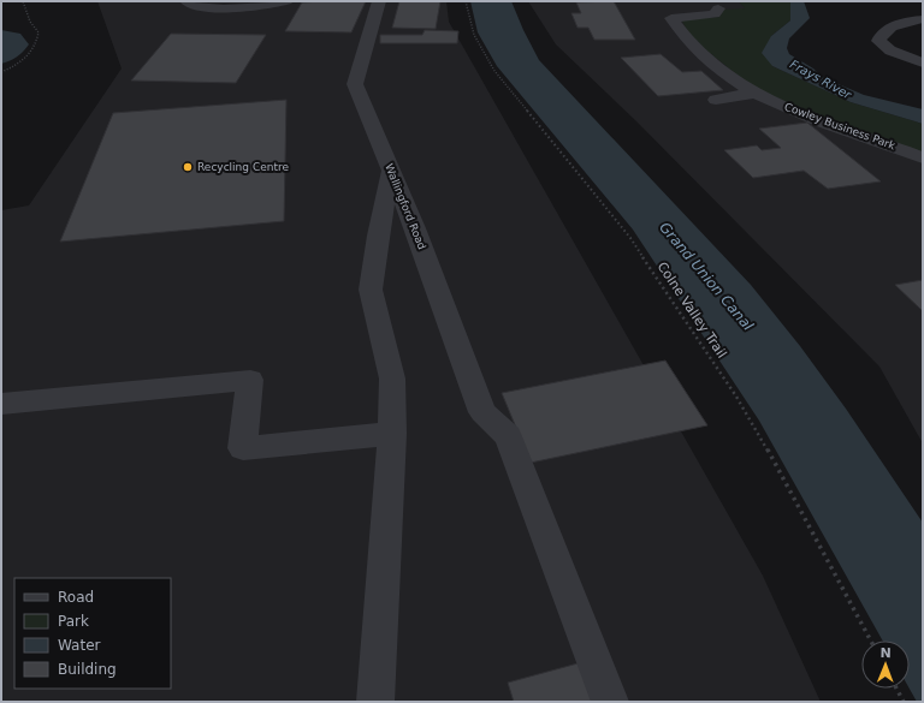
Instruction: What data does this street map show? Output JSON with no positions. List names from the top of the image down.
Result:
{
  "streets": {
    "street": ["Cowley Business Park", "Wallingford Road"],
    "path": ["Colne Valley Trail"]
  },
  "water": ["Frays River", "Grand Union Canal"],
  "places": ["Recycling Centre"],
  "legend": [
    "Road",
    "Park",
    "Water",
    "Building"
  ],
  "north": "top"
}
